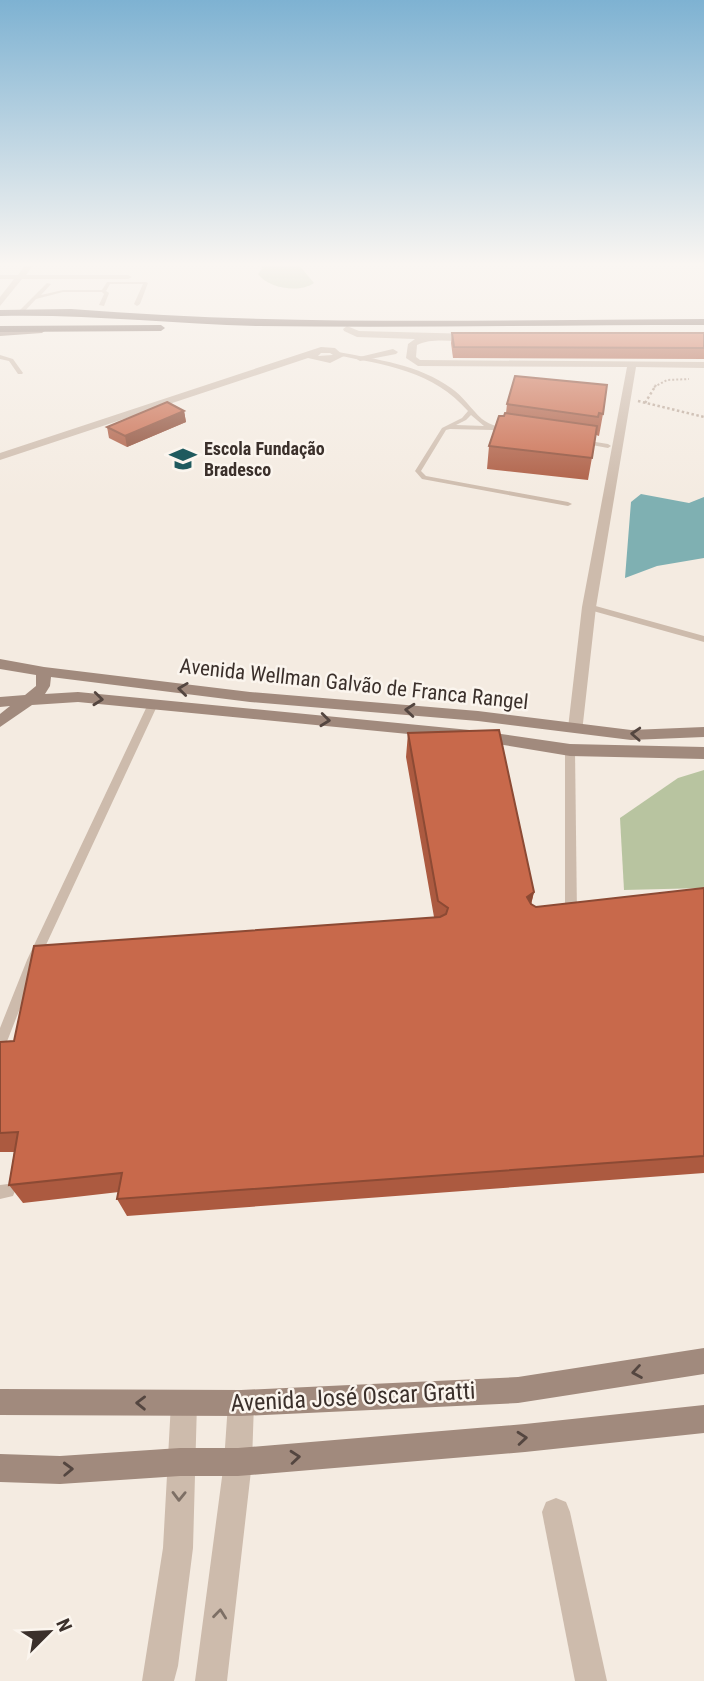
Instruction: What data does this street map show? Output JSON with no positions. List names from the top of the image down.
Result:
{
  "streets": {
    "main road": ["Avenida Wellman Galvão de Franca Rangel", "Avenida José Oscar Gratti"]
  },
  "places": {
    "school or university": ["Escola Fundação Bradesco"]
  },
  "north": "top right"
}
